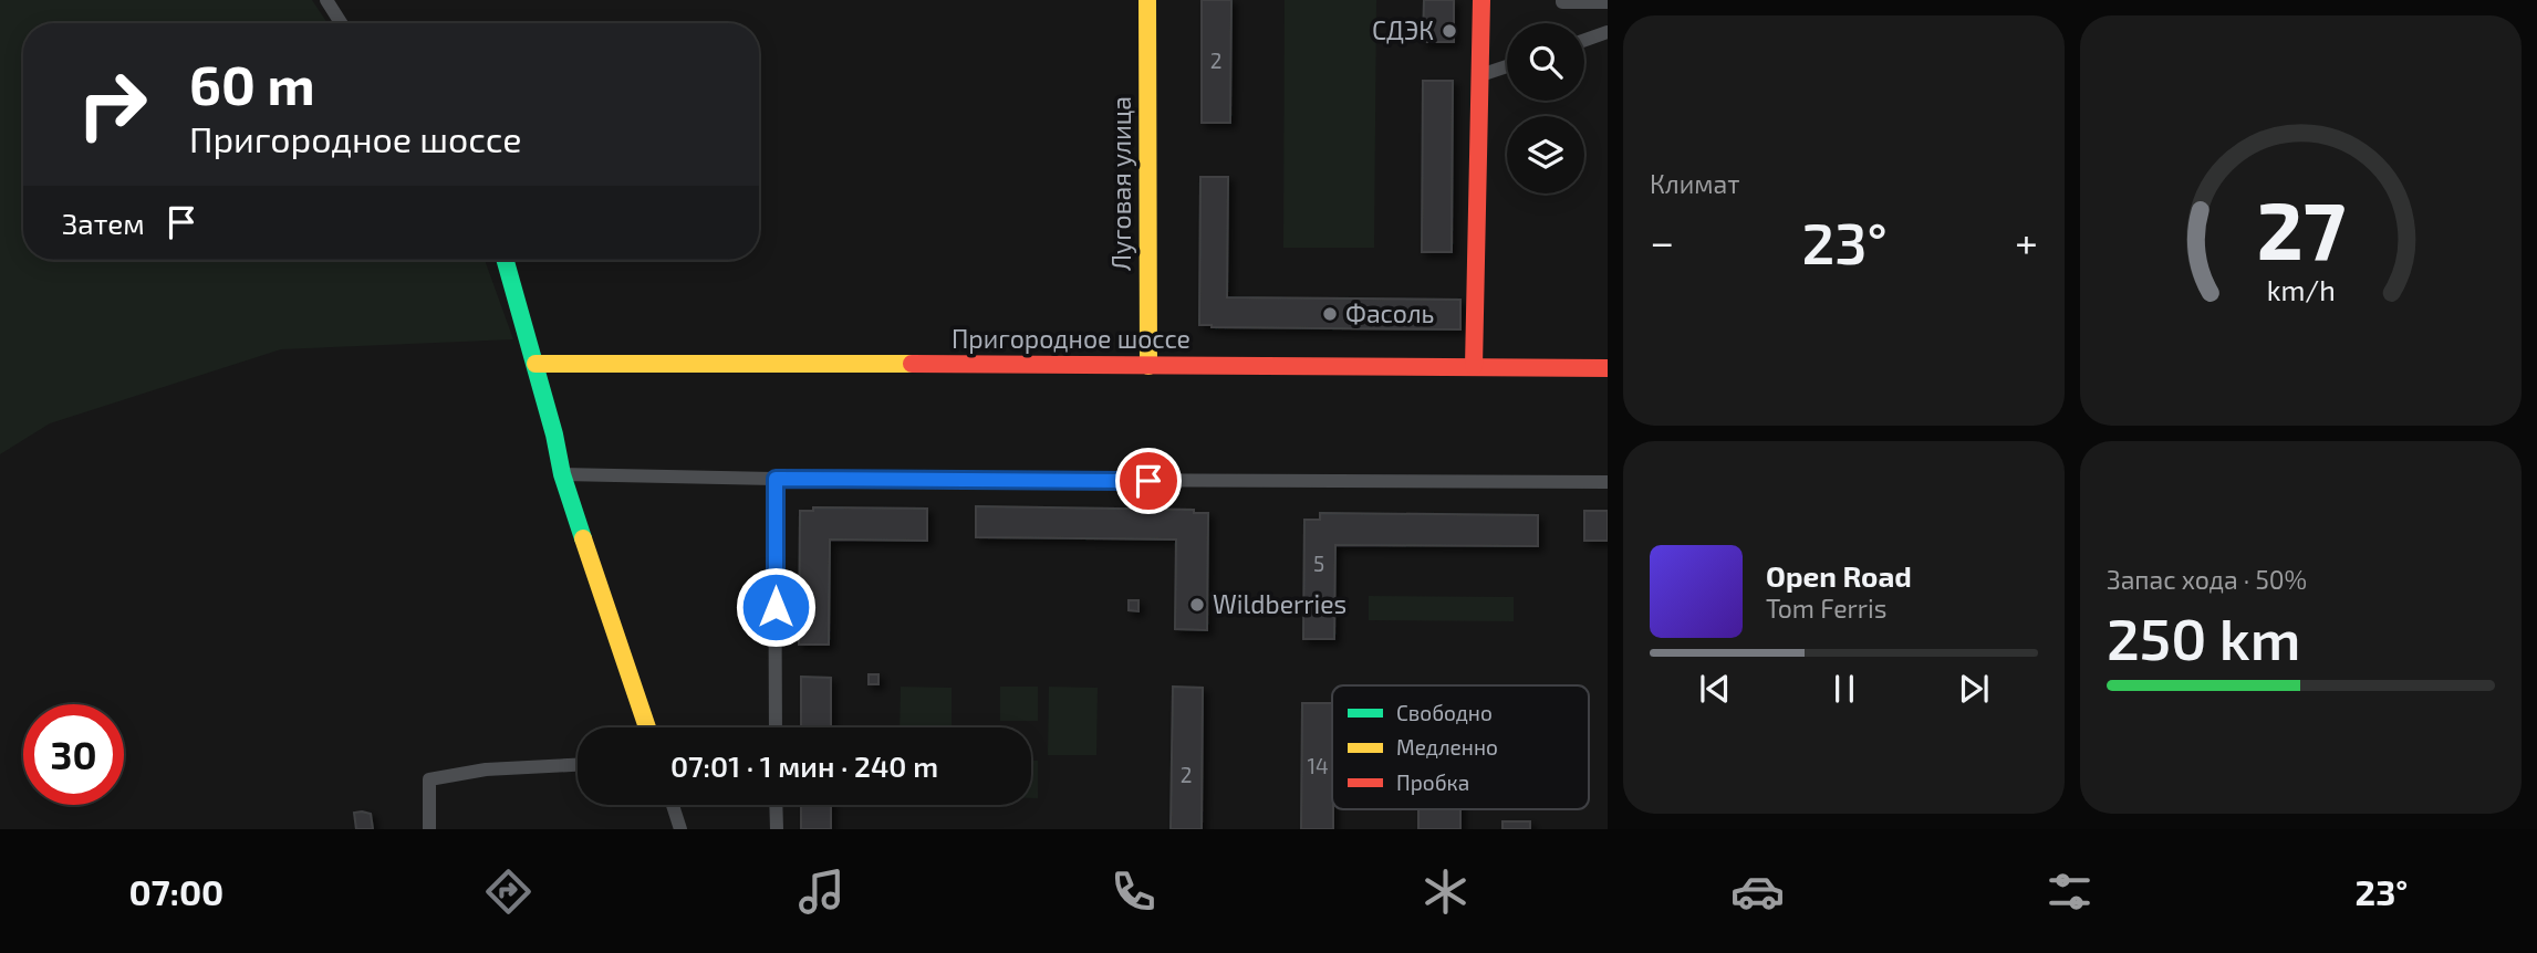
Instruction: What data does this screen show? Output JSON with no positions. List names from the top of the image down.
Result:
{
  "streets": {
    "street": ["Луговая улица", "Пригородное шоссе"]
  },
  "crossings": [
    ["Луговая улица", "Пригородное шоссе"]
  ],
  "places": ["СДЭК", "Фасоль", "Wildberries"],
  "house_numbers": [
    "2",
    "5",
    "14",
    "2"
  ],
  "legend": ["Свободно", "Медленно", "Пробка"],
  "page": {
    "tile": [
      "Климат",
      ["Запас хода · 50%", "250 km"]
    ],
    "turn": ["60 m", "Пригородное шоссе"],
    "then": "Затем",
    "heat": ["−", "23°", "+"],
    "song": ["Open Road", "Tom Ferris"],
    "limit": "30",
    "trip": "07:01 · 1 мин · 240 m",
    "tabs": ["07:00", "23°"],
    "gauge": ["27", "km/h"]
  }
}
